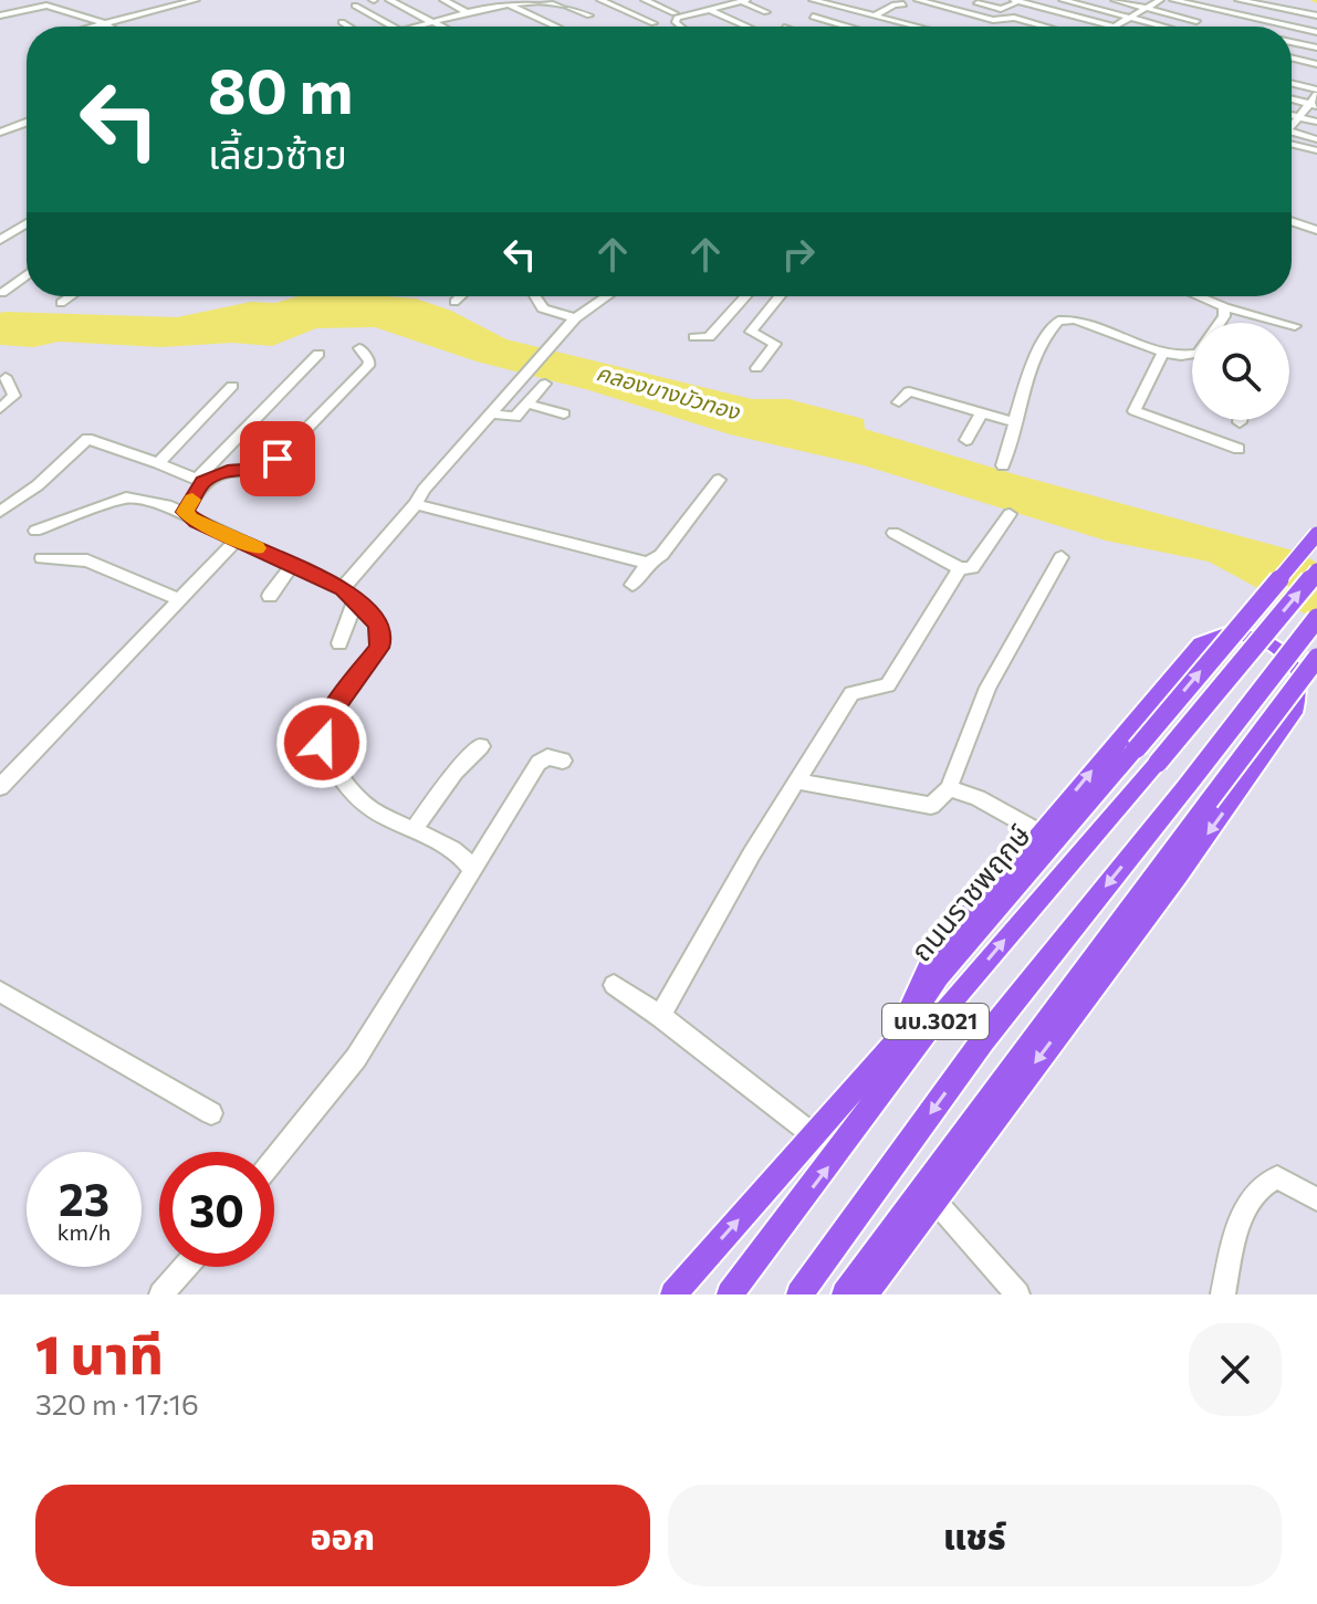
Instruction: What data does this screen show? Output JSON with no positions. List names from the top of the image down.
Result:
{
  "streets": {
    "main road": ["ถนนราชพฤกษ์", "นบ.3021"]
  },
  "water": ["คลองบางบัวทอง"],
  "page": {
    "turn": ["80 m", "เลี้ยวซ้าย"],
    "speed": "23 km/h",
    "limit": "30",
    "heading": ["1 นาที", "320 m · 17:16"],
    "buttons": ["ออก", "แชร์"]
  }
}
